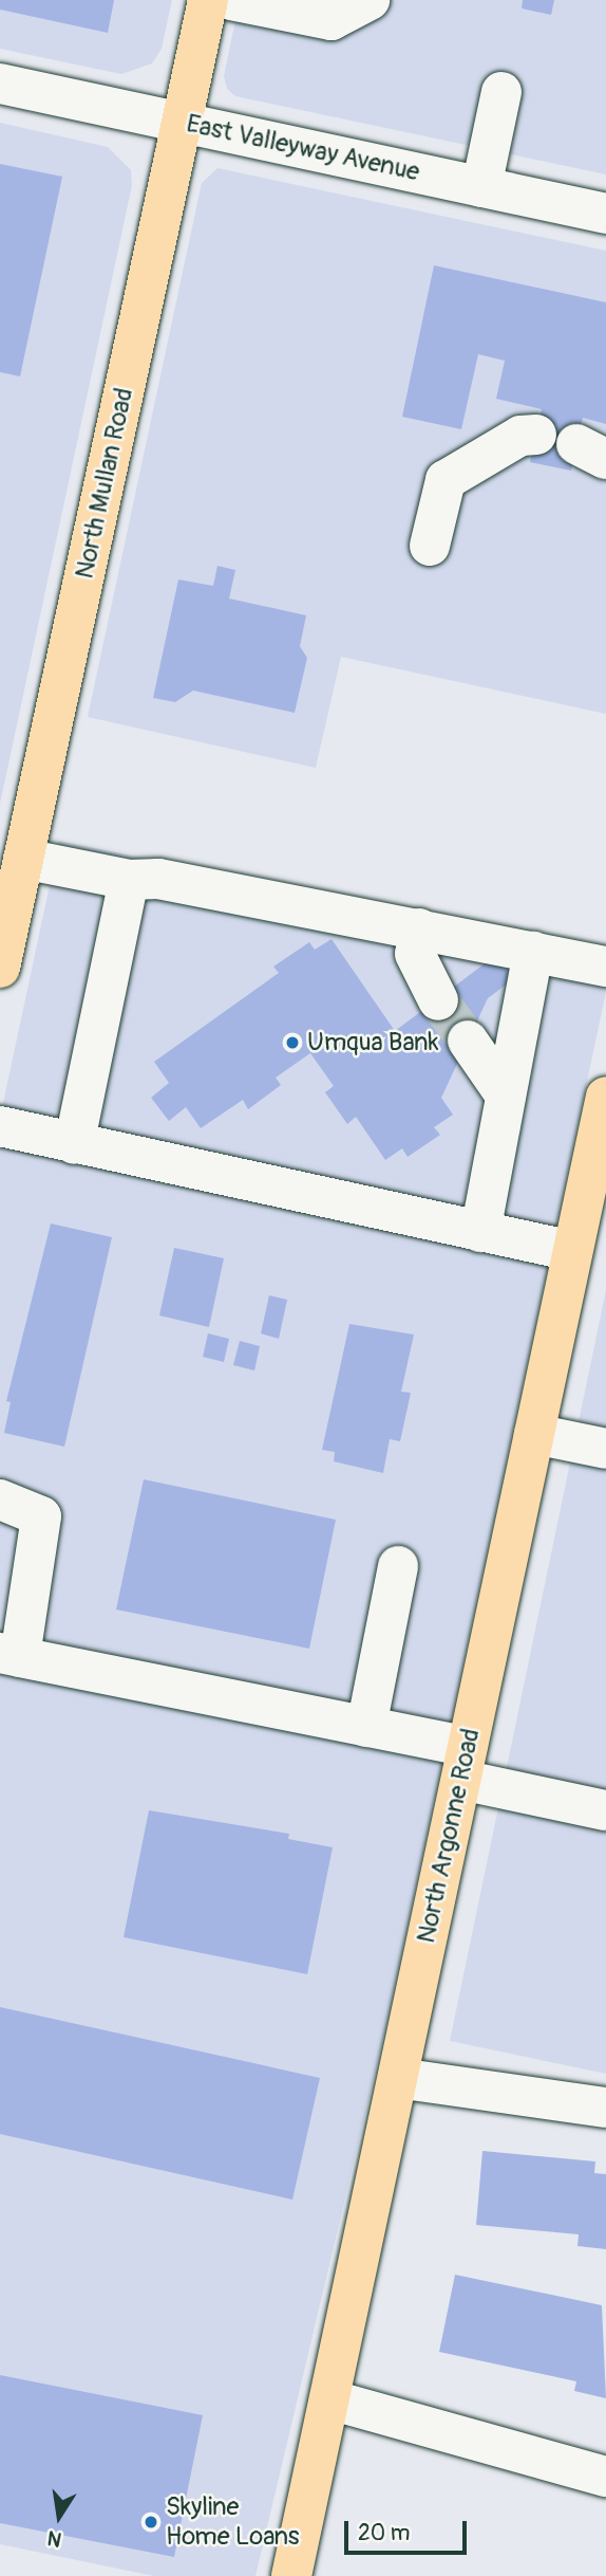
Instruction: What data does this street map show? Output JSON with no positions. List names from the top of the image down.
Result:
{
  "streets": {
    "main road": ["North Mullan Road", "North Argonne Road"],
    "street": ["East Valleyway Avenue"]
  },
  "crossings": [
    ["East Valleyway Avenue", "North Mullan Road"]
  ],
  "places": ["Umqua Bank", "Skyline Home Loans"],
  "scale_bar": "20 m",
  "north": "bottom"
}
